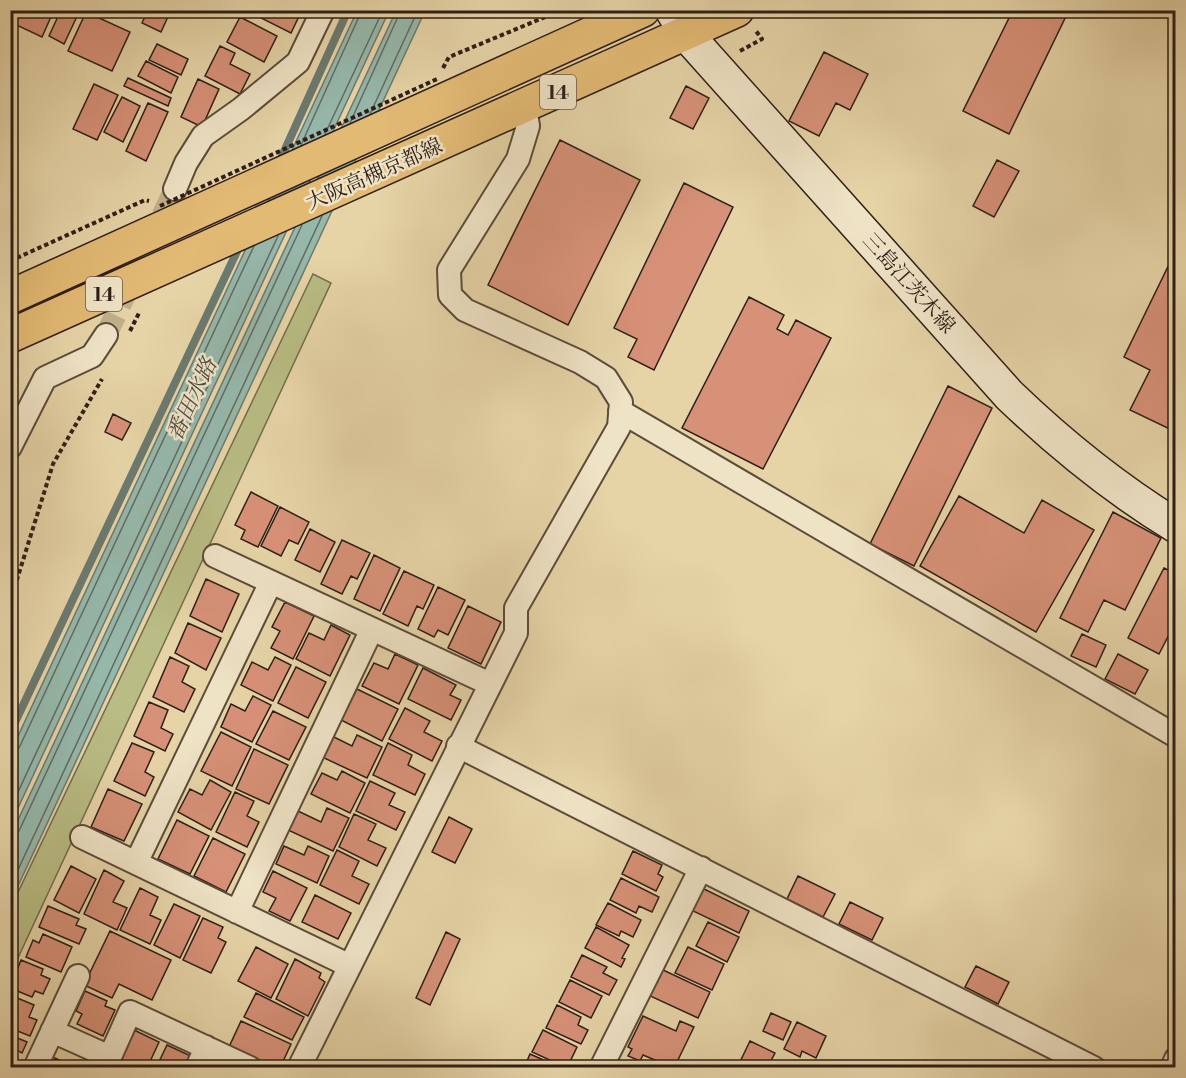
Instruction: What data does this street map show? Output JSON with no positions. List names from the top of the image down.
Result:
{
  "streets": {
    "main road": ["14", "大阪高槻京都線", "三島江茨木線"]
  },
  "crossings": [
    ["大阪高槻京都線", "三島江茨木線"]
  ],
  "water": ["番田水路"]
}
